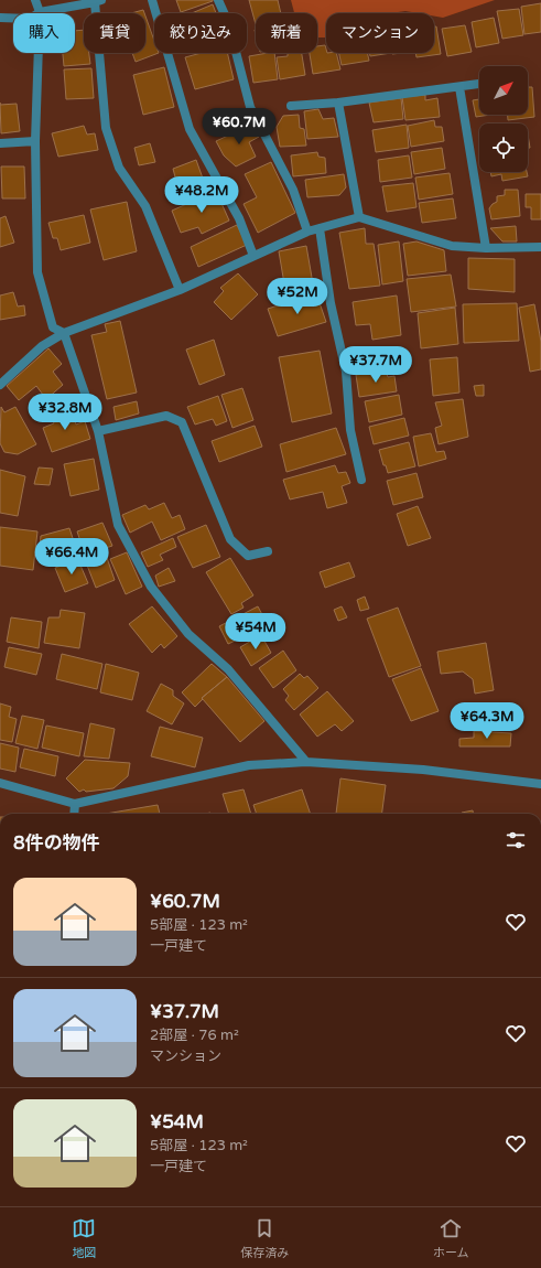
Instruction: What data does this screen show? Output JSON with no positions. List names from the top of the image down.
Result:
{
  "north": "top right",
  "page": {
    "chip": [
      "購入",
      "賃貸",
      "絞り込み",
      "新着",
      "マンション"
    ],
    "price": [
      "¥60.7M",
      "¥48.2M",
      "¥52M",
      "¥37.7M",
      "¥32.8M",
      "¥66.4M",
      "¥54M",
      "¥64.3M"
    ],
    "heading": "8件の物件",
    "list": [
      {
        "name": "¥60.7M",
        "note": "5部屋 · 123 m² · 一戸建て"
      },
      {
        "name": "¥37.7M",
        "note": "2部屋 · 76 m² · マンション"
      },
      {
        "name": "¥54M",
        "note": "5部屋 · 123 m² · 一戸建て"
      }
    ],
    "tabs": ["地図", "保存済み", "ホーム"]
  }
}
